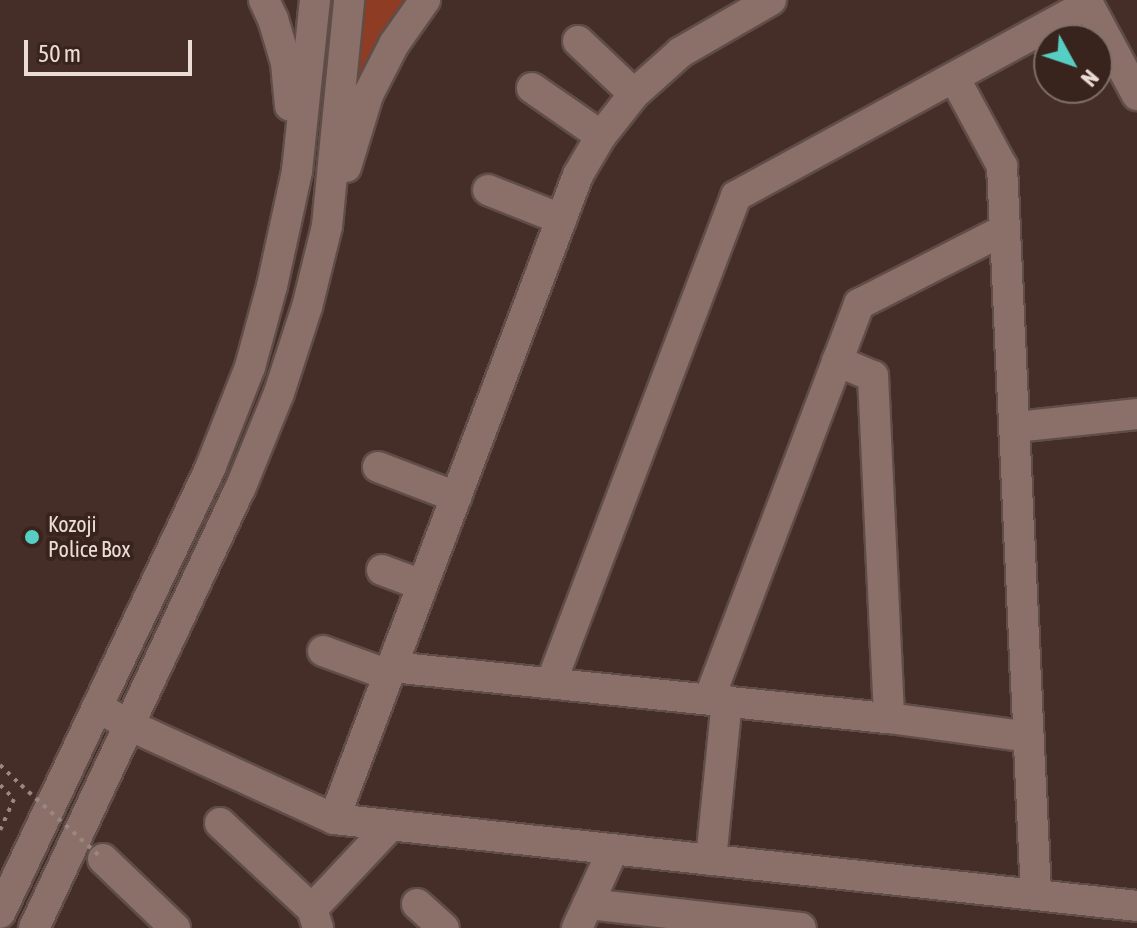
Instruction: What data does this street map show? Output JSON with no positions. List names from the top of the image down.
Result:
{
  "places": ["Kozoji Police Box"],
  "scale_bar": "50 m",
  "north": "bottom right"
}
